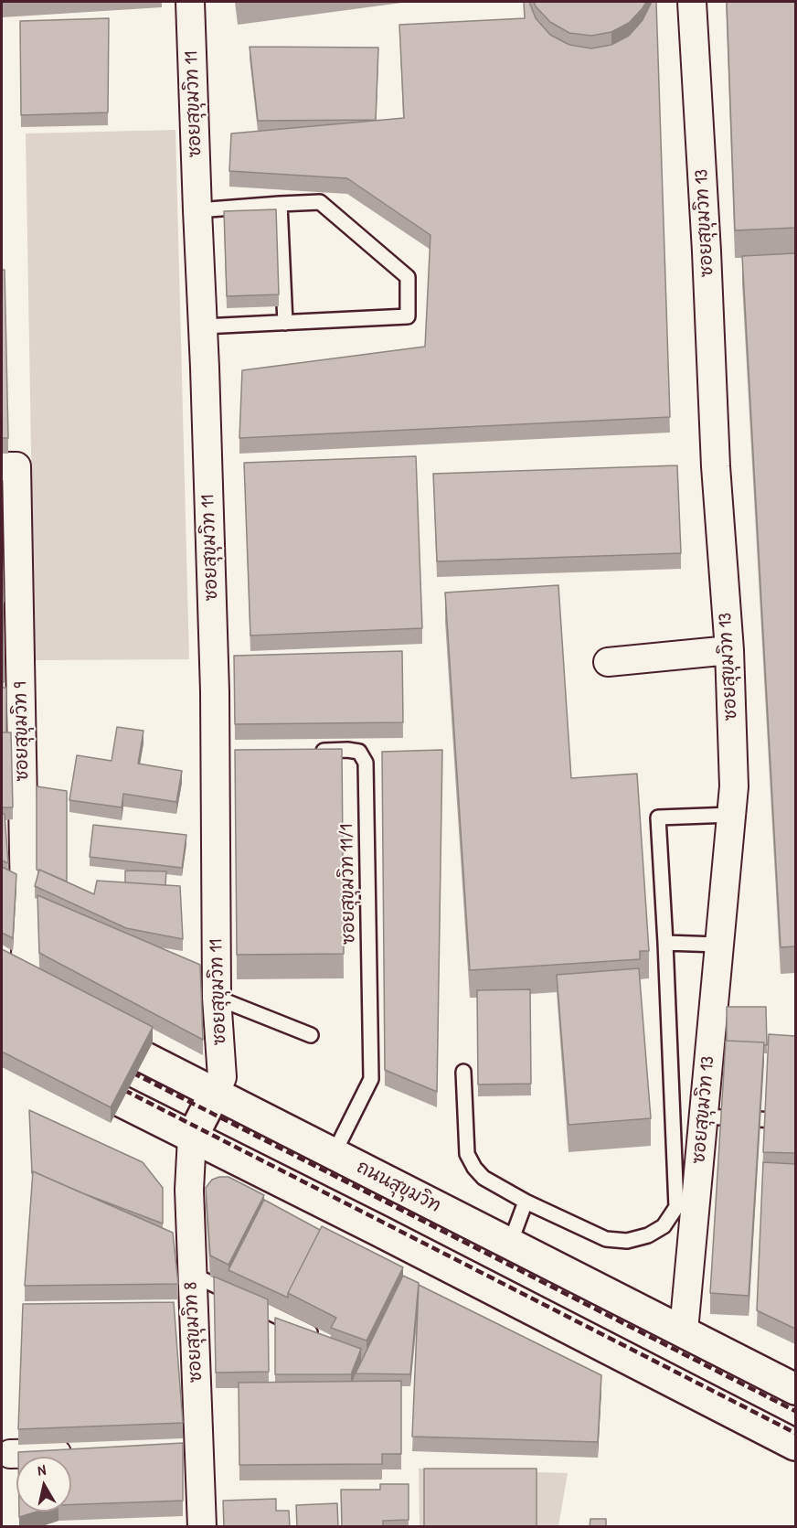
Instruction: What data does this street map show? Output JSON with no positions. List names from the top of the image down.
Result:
{
  "streets": {
    "main road": ["ถนนสุขุมวิท"],
    "street": [
      "ซอยสุขุมวิท 11",
      "ซอยสุขุมวิท 13",
      "ซอยสุขุมวิท 9",
      "ซอยสุขุมวิท 8"
    ],
    "lane": ["ซอยสุขุมวิท 11/1"]
  },
  "crossings": [
    ["ซอยสุขุมวิท 11", "ถนนสุขุมวิท"],
    ["ซอยสุขุมวิท 13", "ถนนสุขุมวิท"],
    ["ซอยสุขุมวิท 11/1", "ถนนสุขุมวิท"]
  ],
  "north": "top"
}
